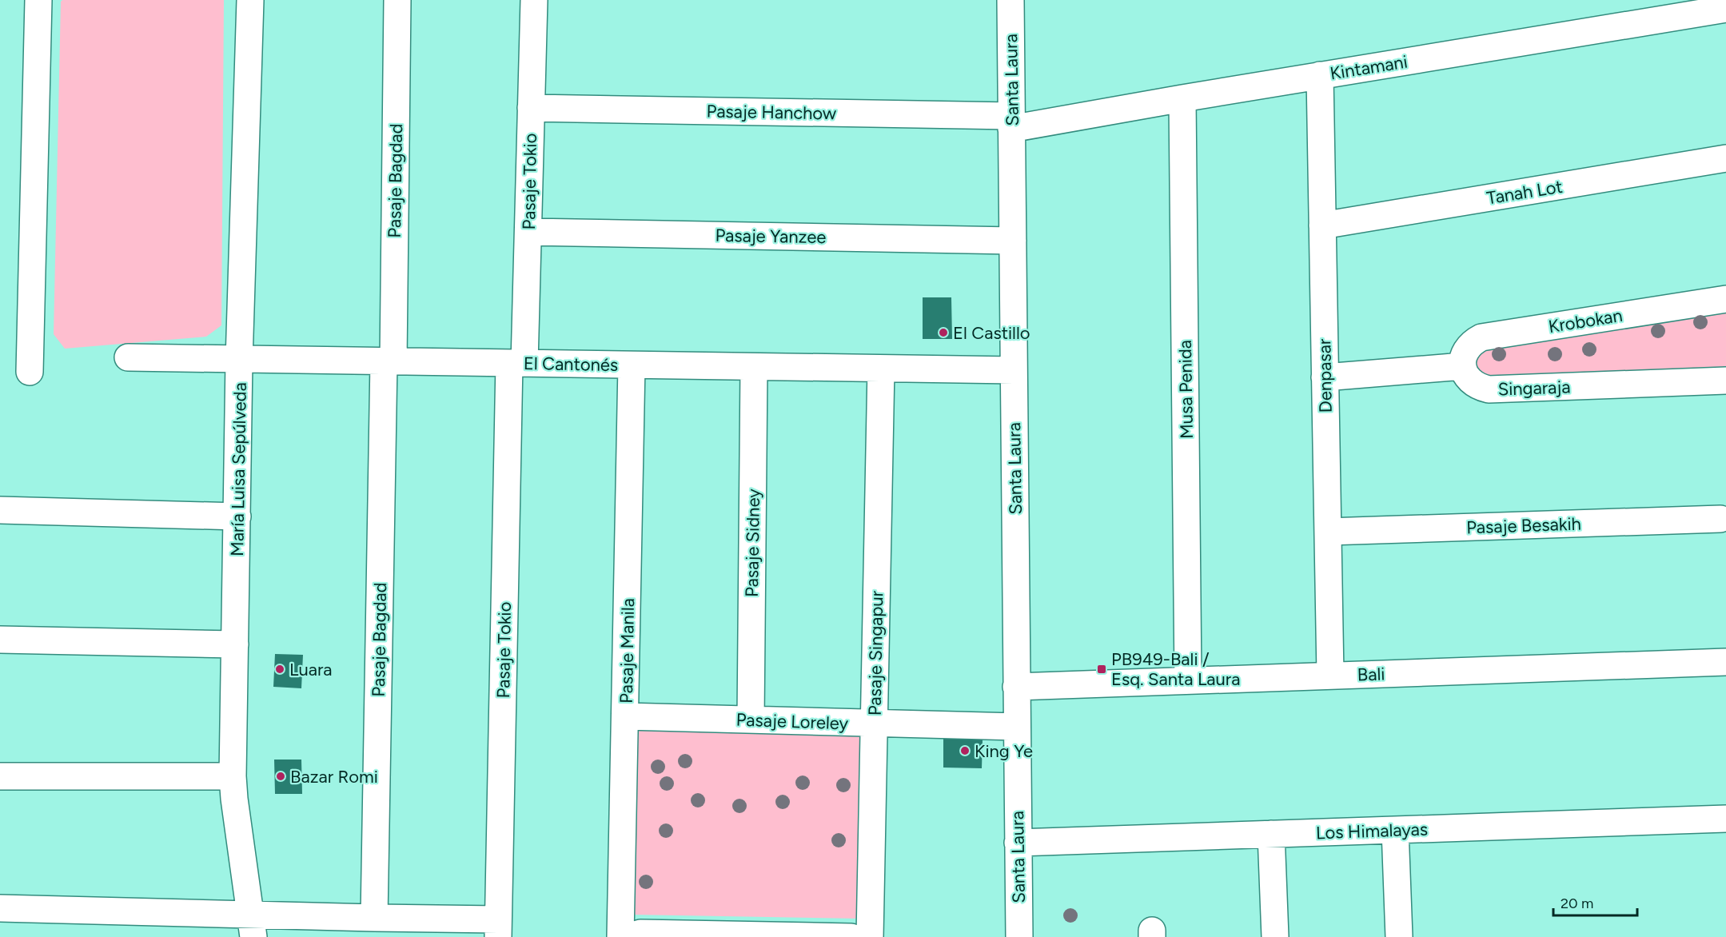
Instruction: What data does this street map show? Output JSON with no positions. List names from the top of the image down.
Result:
{
  "streets": {
    "street": [
      "Kintamani",
      "Santa Laura",
      "Pasaje Hanchow",
      "Pasaje Bagdad",
      "Pasaje Tokio",
      "Tanah Lot",
      "Pasaje Yanzee",
      "Krobokan",
      "El Cantonés",
      "Denpasar",
      "Singaraja",
      "Musa Penida",
      "María Luisa Sepúlveda",
      "Pasaje Besakih",
      "Pasaje Sidney",
      "Pasaje Manila",
      "Pasaje Singapur",
      "Bali",
      "Pasaje Loreley",
      "Los Himalayas"
    ]
  },
  "crossings": [
    ["Kintamani", "Santa Laura"],
    ["Kintamani", "Pasaje Hanchow"],
    ["Kintamani", "Denpasar"],
    ["Kintamani", "Musa Penida"],
    ["Santa Laura", "Pasaje Hanchow"],
    ["Santa Laura", "Pasaje Yanzee"],
    ["Santa Laura", "El Cantonés"],
    ["Santa Laura", "Bali"],
    ["Santa Laura", "Pasaje Loreley"],
    ["Santa Laura", "Los Himalayas"],
    ["Pasaje Hanchow", "Pasaje Tokio"],
    ["Pasaje Bagdad", "El Cantonés"],
    ["Pasaje Tokio", "Pasaje Yanzee"],
    ["Pasaje Tokio", "El Cantonés"],
    ["Tanah Lot", "Denpasar"],
    ["Krobokan", "Singaraja"],
    ["El Cantonés", "María Luisa Sepúlveda"],
    ["El Cantonés", "Pasaje Sidney"],
    ["El Cantonés", "Pasaje Manila"],
    ["El Cantonés", "Pasaje Singapur"],
    ["Denpasar", "Pasaje Besakih"],
    ["Denpasar", "Bali"],
    ["Musa Penida", "Bali"],
    ["Pasaje Sidney", "Pasaje Loreley"],
    ["Pasaje Manila", "Pasaje Loreley"],
    ["Pasaje Singapur", "Pasaje Loreley"]
  ],
  "places": {
    "other": [
      "El Castillo",
      "Luara",
      "King Ye",
      "Bazar Romi"
    ],
    "transit": ["PB949-Bali / Esq. Santa Laura"]
  },
  "scale_bar": "20 m"
}
